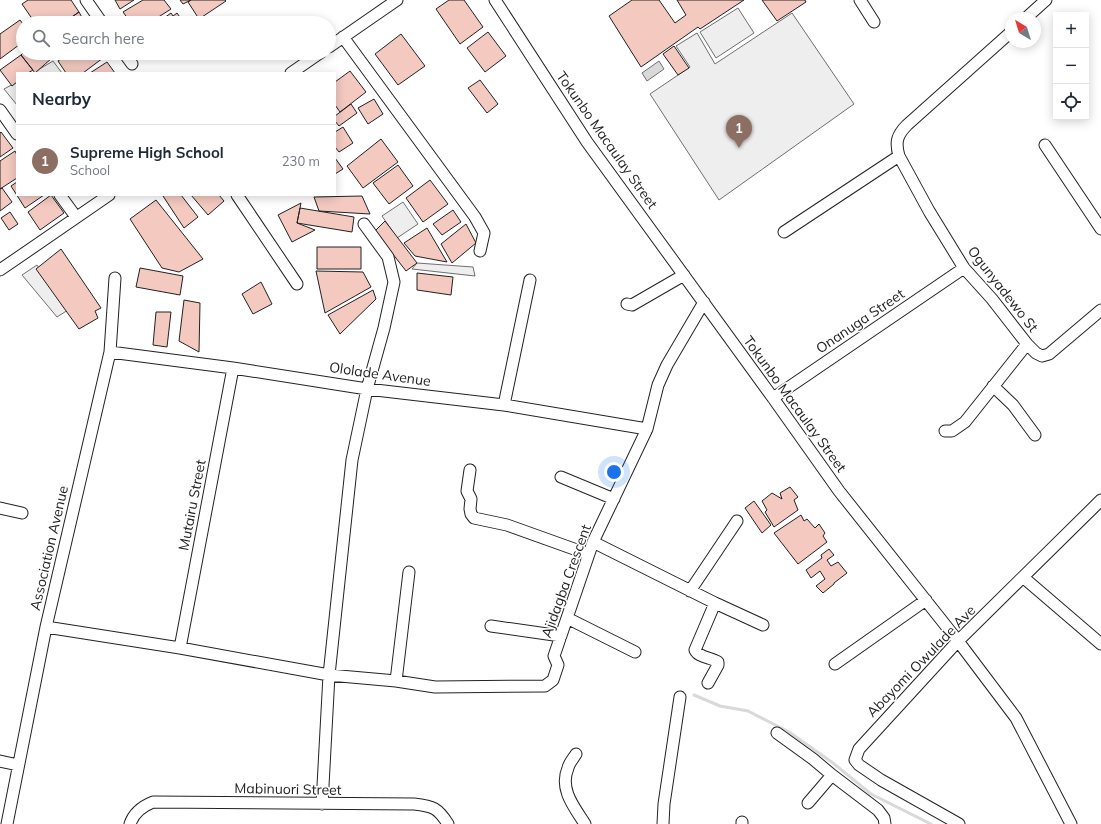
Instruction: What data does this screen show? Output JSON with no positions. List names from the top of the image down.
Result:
{
  "streets": {
    "street": [
      "Tokunbo Macaulay Street",
      "Ogunyadewo St",
      "Onanuga Street",
      "Ololade Avenue",
      "Mutairu Street",
      "Association Avenue",
      "Ajidagba Crescent",
      "Abayomi Owulade Ave",
      "Mabinuori Street"
    ]
  },
  "crossings": [
    ["Tokunbo Macaulay Street", "Onanuga Street"],
    ["Tokunbo Macaulay Street", "Ajidagba Crescent"],
    ["Tokunbo Macaulay Street", "Abayomi Owulade Ave"],
    ["Ogunyadewo St", "Onanuga Street"],
    ["Ololade Avenue", "Mutairu Street"],
    ["Ololade Avenue", "Association Avenue"],
    ["Ololade Avenue", "Ajidagba Crescent"],
    ["Mutairu Street", "Ajidagba Crescent"],
    ["Association Avenue", "Ajidagba Crescent"]
  ],
  "north": "top left",
  "page": {
    "map_buttons": ["+", "−"],
    "search": "Search here",
    "heading": "Nearby",
    "pins": "1",
    "list": [
      {
        "mark": "1",
        "name": "Supreme High School",
        "note": "School",
        "value": "230 m"
      }
    ]
  }
}
